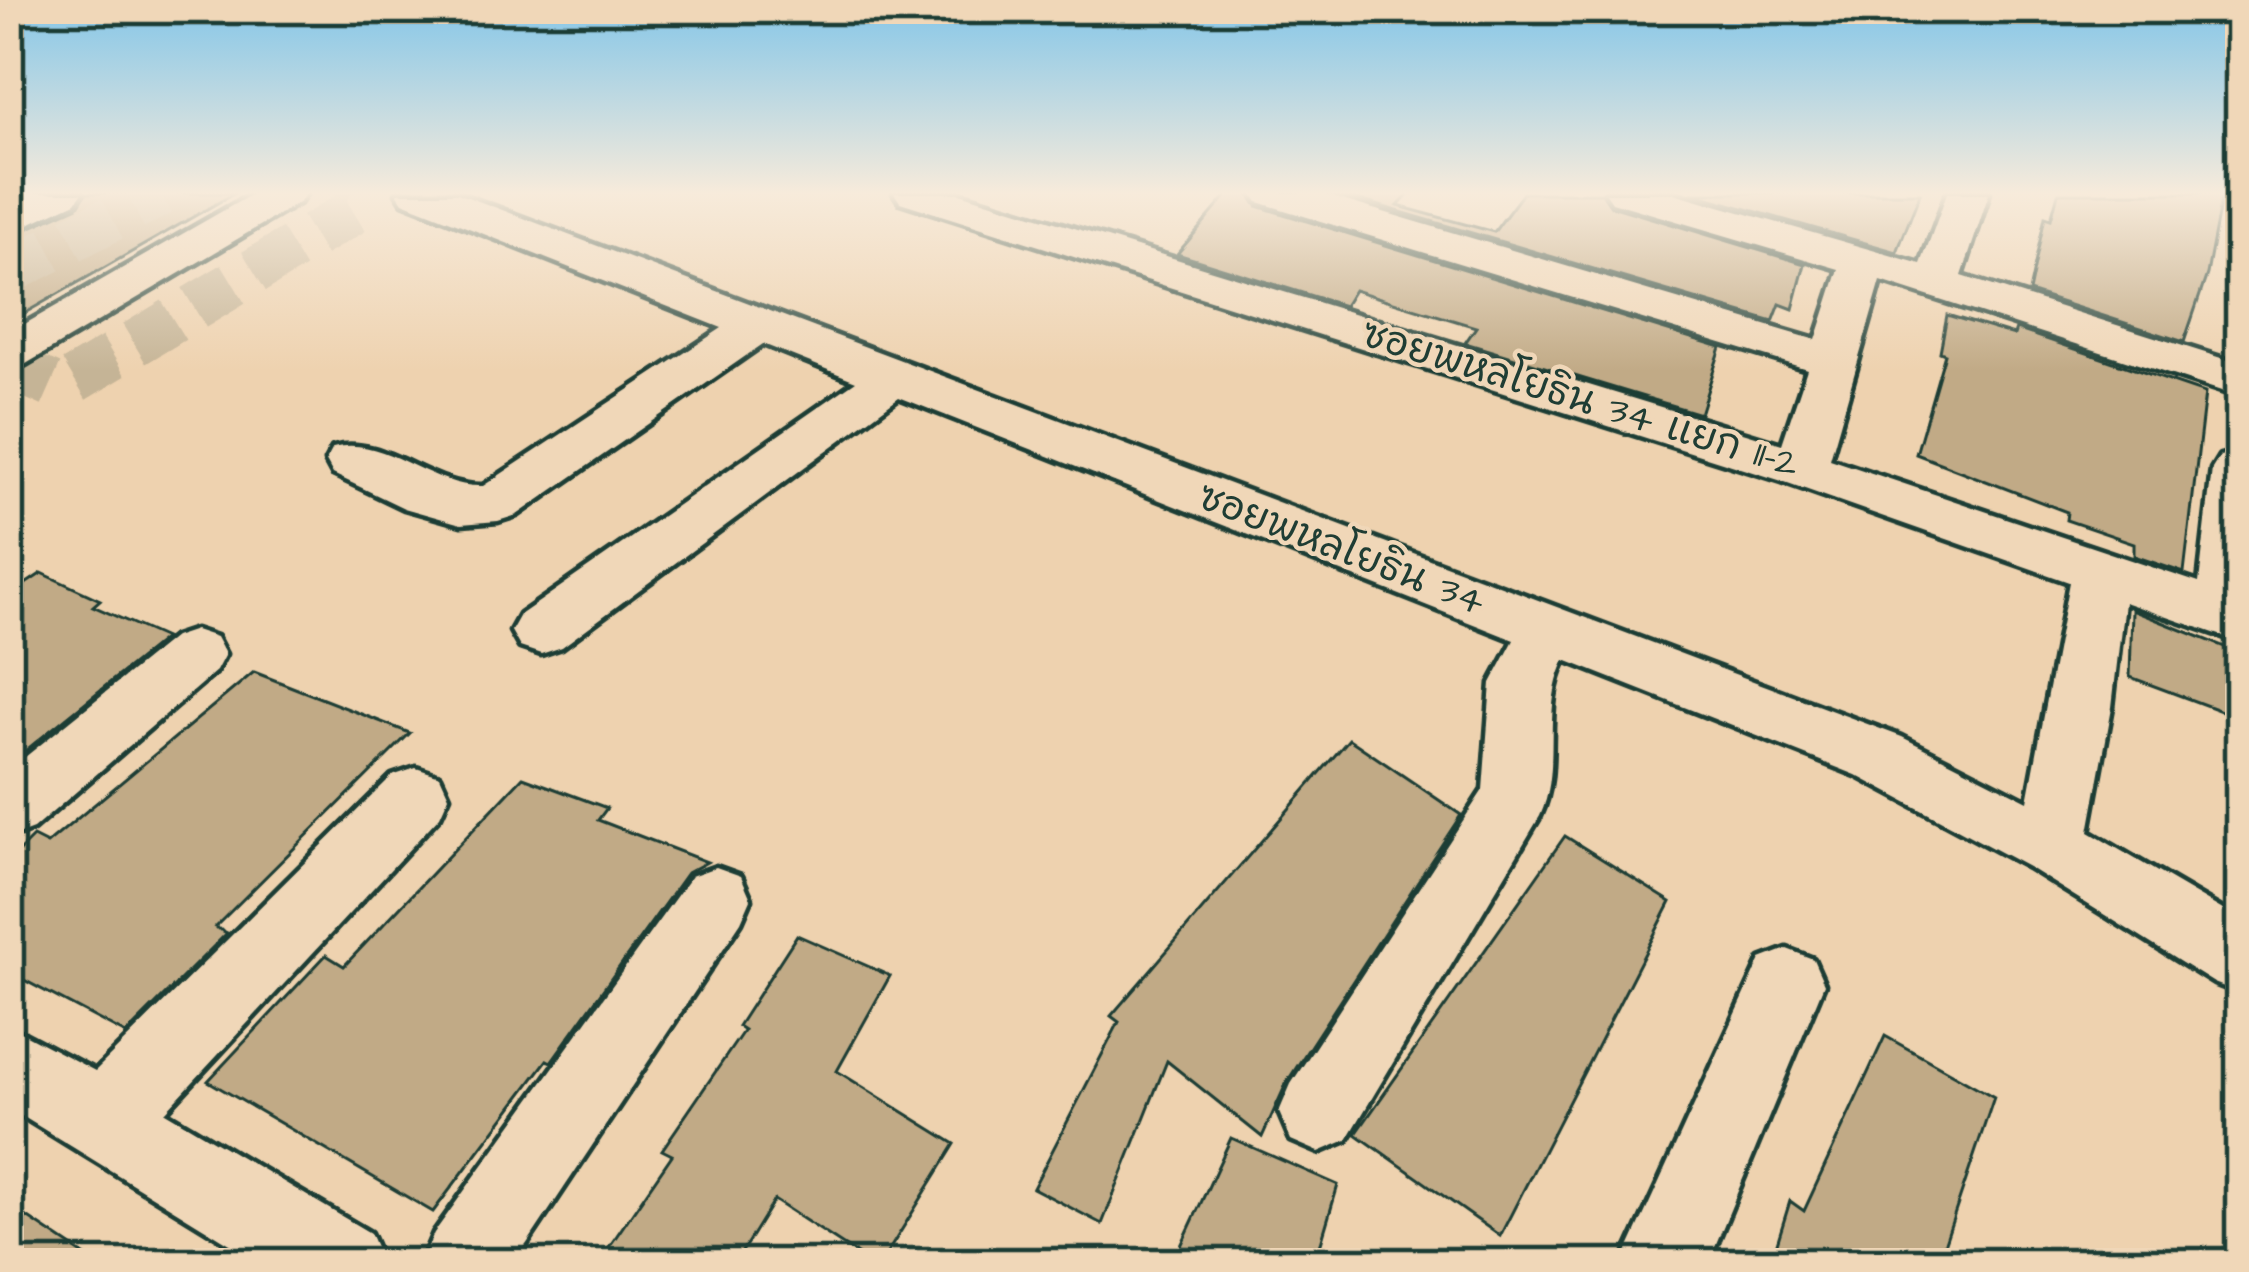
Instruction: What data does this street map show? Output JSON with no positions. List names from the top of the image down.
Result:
{
  "streets": {
    "street": ["ซอยพหลโยธิน 34 แยก 11-2", "ซอยพหลโยธิน 34"]
  }
}
